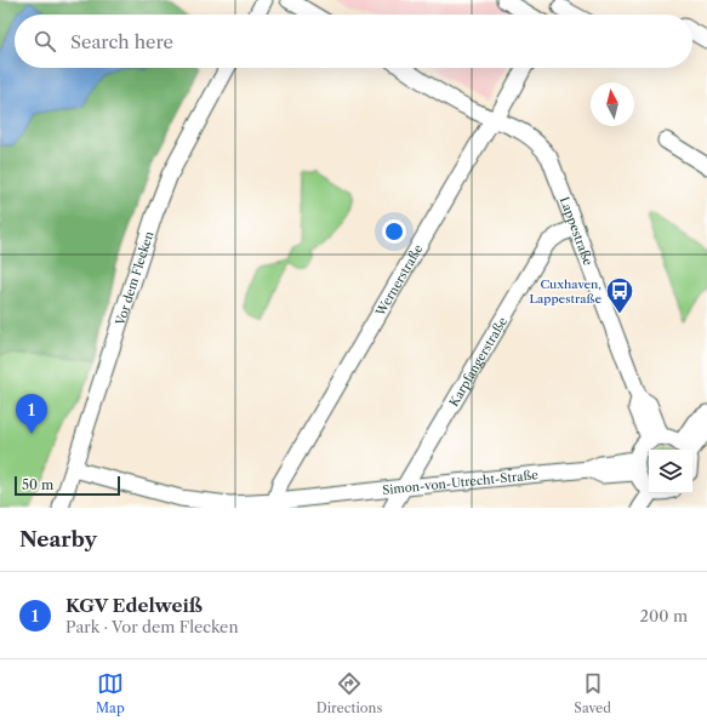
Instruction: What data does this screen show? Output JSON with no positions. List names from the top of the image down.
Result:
{
  "streets": {
    "street": [
      "Lappestraße",
      "Vor dem Flecken",
      "Wernerstraße",
      "Karpfangerstraße",
      "Simon-von-Utrecht-Straße"
    ]
  },
  "crossings": [
    ["Lappestraße", "Wernerstraße"],
    ["Lappestraße", "Karpfangerstraße"],
    ["Vor dem Flecken", "Simon-von-Utrecht-Straße"],
    ["Wernerstraße", "Simon-von-Utrecht-Straße"],
    ["Karpfangerstraße", "Simon-von-Utrecht-Straße"]
  ],
  "places": {
    "bus stop": ["Cuxhaven, Lappestraße"]
  },
  "scale_bar": "50 m",
  "north": "top",
  "page": {
    "search": "Search here",
    "pins": "1",
    "scale": "50 m",
    "heading": "Nearby",
    "list": [
      {
        "mark": "1",
        "name": "KGV Edelweiß",
        "note": "Park · Vor dem Flecken",
        "value": "200 m"
      }
    ],
    "nav": ["Map", "Directions", "Saved"]
  }
}
